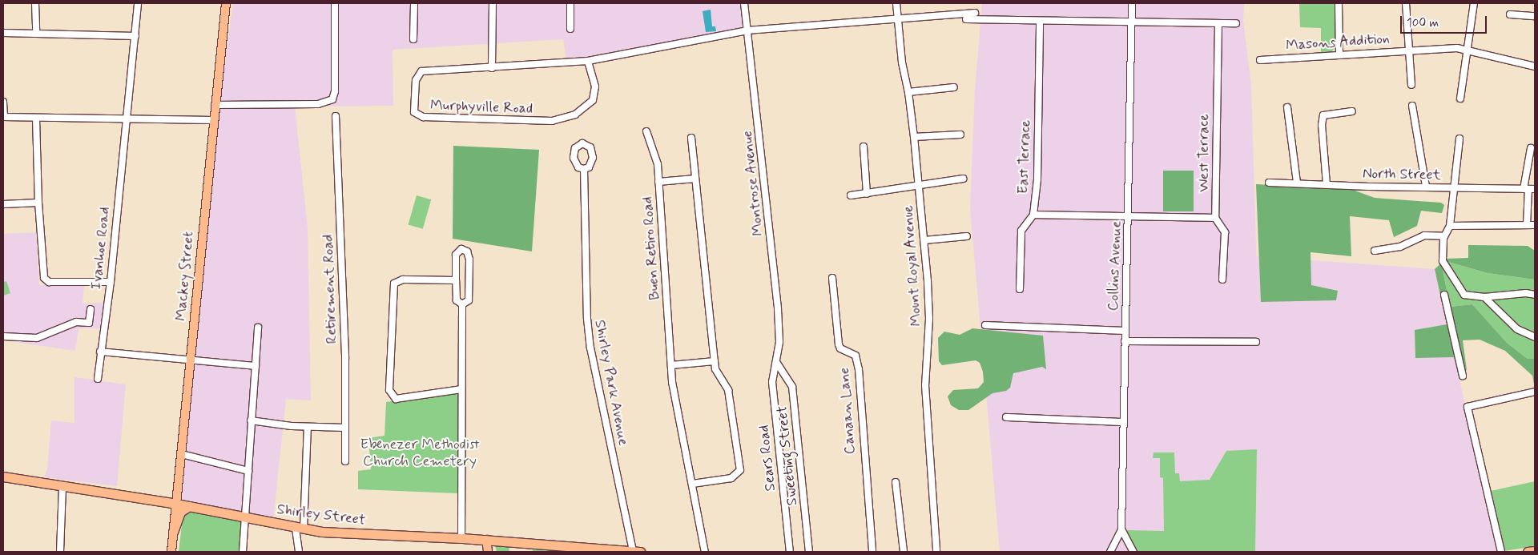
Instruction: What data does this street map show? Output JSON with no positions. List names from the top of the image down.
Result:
{
  "streets": {
    "highway": ["Shirley Street"],
    "main road": ["Mackey Street"],
    "street": [
      "Masons Addition",
      "Murphyville Road",
      "West Terrace",
      "East Terrace",
      "North Street",
      "Montrose Avenue",
      "Ivanhoe Road",
      "Buen Retiro Road",
      "Mount Royal Avenue",
      "Collins Avenue",
      "Retirement Road",
      "Shirley Park Avenue",
      "Canaan Lane",
      "Sweeting Street",
      "Sears Road"
    ]
  },
  "crossings": [
    ["Murphyville Road", "Montrose Avenue"],
    ["Murphyville Road", "Mount Royal Avenue"],
    ["Montrose Avenue", "Sweeting Street"],
    ["Montrose Avenue", "Sears Road"],
    ["Mackey Street", "Shirley Street"],
    ["Shirley Park Avenue", "Shirley Street"],
    ["Sweeting Street", "Sears Road"]
  ],
  "parks": ["Ebenezer Methodist Church Cemetery"],
  "scale_bar": "100 m"
}
